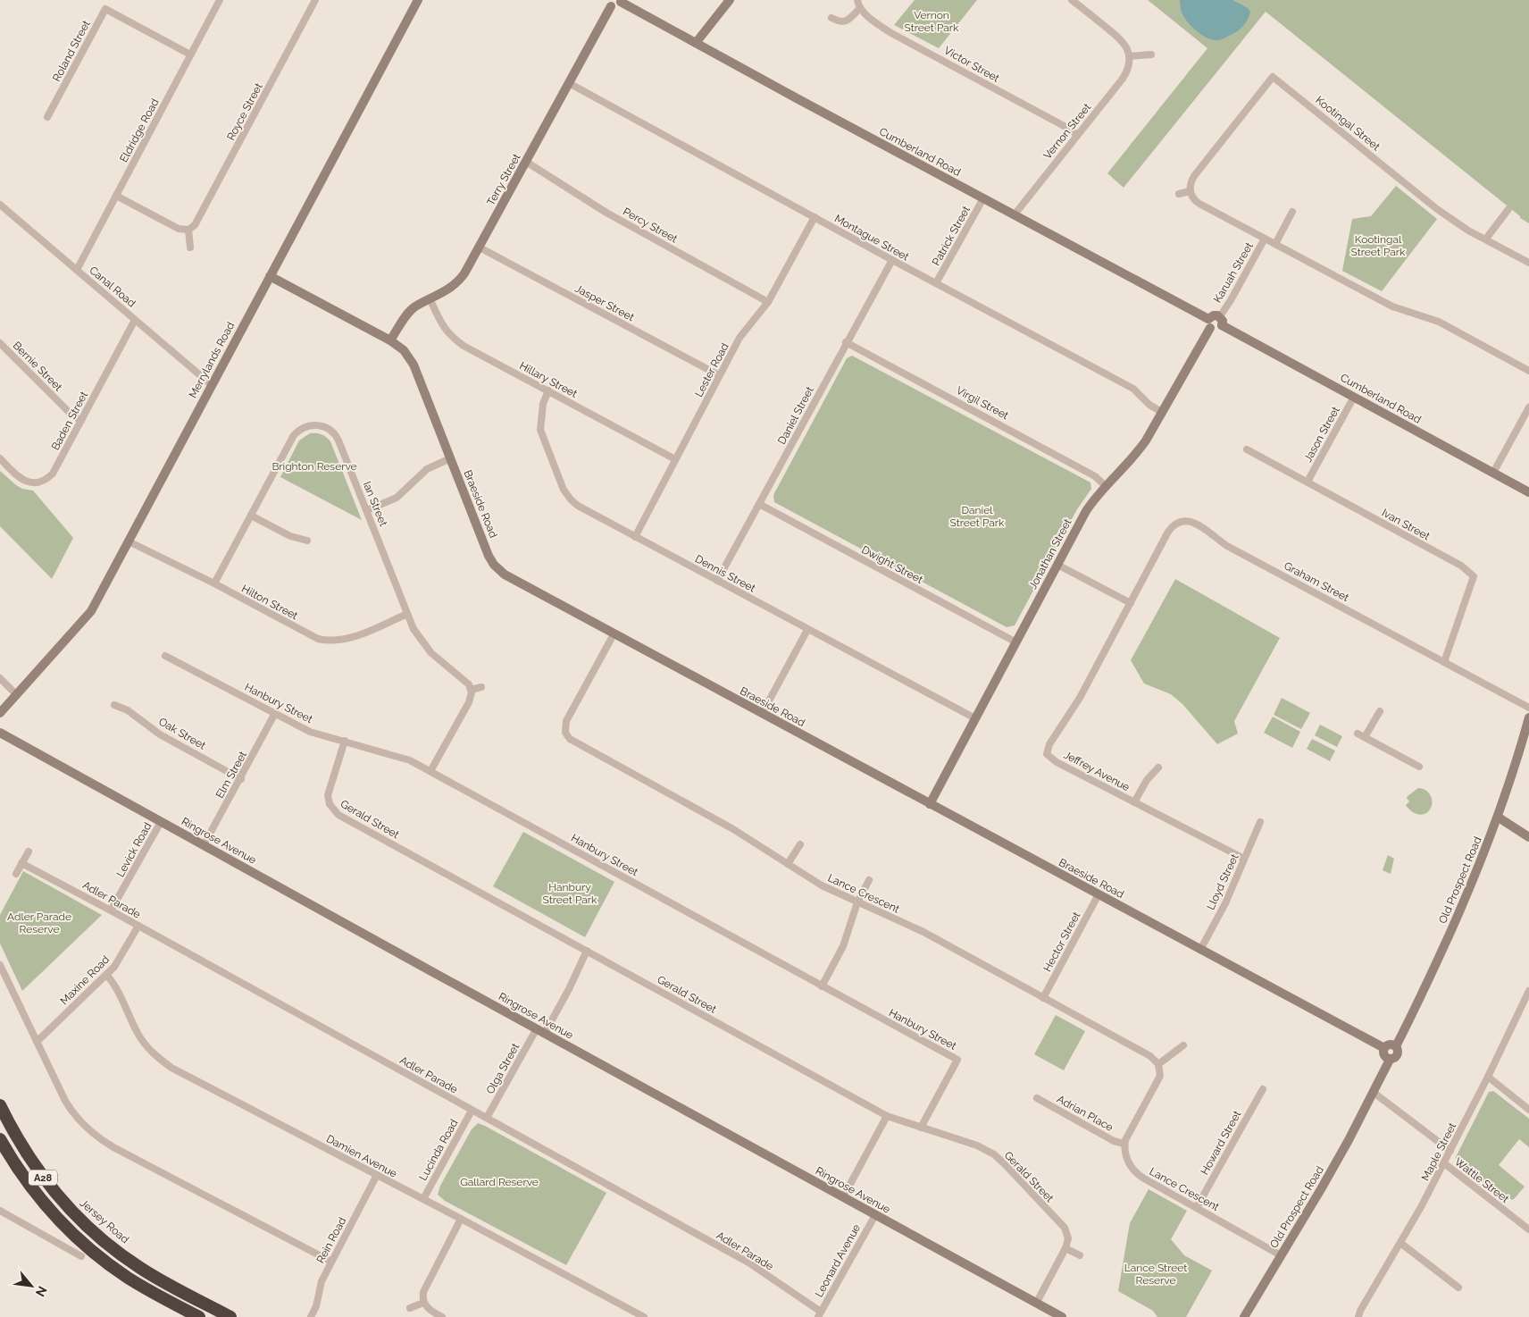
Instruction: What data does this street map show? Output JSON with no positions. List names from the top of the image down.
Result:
{
  "streets": {
    "highway": ["A28", "Jersey Road"],
    "street": [
      "Roland Street",
      "Victor Street",
      "Royce Street",
      "Kootingal Street",
      "Eldridge Road",
      "Vernon Street",
      "Cumberland Road",
      "Terry Street",
      "Percy Street",
      "Patrick Street",
      "Montague Street",
      "Karuah Street",
      "Canal Road",
      "Jasper Street",
      "Merrylands Road",
      "Bernie Street",
      "Lester Road",
      "Hillary Street",
      "Virgil Street",
      "Daniel Street",
      "Baden Street",
      "Jason Street",
      "Ian Street",
      "Braeside Road",
      "Ivan Street",
      "Jonathan Street",
      "Dwight Street",
      "Dennis Street",
      "Graham Street",
      "Hilton Street",
      "Hanbury Street",
      "Oak Street",
      "Jeffrey Avenue",
      "Elm Street",
      "Gerald Street",
      "Ringrose Avenue",
      "Levick Road",
      "Old Prospect Road",
      "Lloyd Street",
      "Lance Crescent",
      "Adler Parade",
      "Hector Street",
      "Maxine Road",
      "Olga Street",
      "Adrian Place",
      "Howard Street",
      "Lucinda Road",
      "Maple Street",
      "Damien Avenue",
      "Wattle Street",
      "Rein Road",
      "Leonard Avenue"
    ]
  },
  "crossings": [
    ["Roland Street", "Eldridge Road"],
    ["Victor Street", "Vernon Street"],
    ["Eldridge Road", "Canal Road"],
    ["Vernon Street", "Cumberland Road"],
    ["Cumberland Road", "Patrick Street"],
    ["Cumberland Road", "Karuah Street"],
    ["Cumberland Road", "Jason Street"],
    ["Cumberland Road", "Jonathan Street"],
    ["Terry Street", "Percy Street"],
    ["Terry Street", "Montague Street"],
    ["Terry Street", "Jasper Street"],
    ["Terry Street", "Hillary Street"],
    ["Terry Street", "Braeside Road"],
    ["Percy Street", "Lester Road"],
    ["Patrick Street", "Montague Street"],
    ["Montague Street", "Lester Road"],
    ["Montague Street", "Daniel Street"],
    ["Montague Street", "Jonathan Street"],
    ["Canal Road", "Merrylands Road"],
    ["Canal Road", "Baden Street"],
    ["Jasper Street", "Lester Road"],
    ["Merrylands Road", "Braeside Road"],
    ["Merrylands Road", "Hilton Street"],
    ["Bernie Street", "Baden Street"],
    ["Lester Road", "Hillary Street"],
    ["Lester Road", "Dennis Street"],
    ["Hillary Street", "Dennis Street"],
    ["Virgil Street", "Daniel Street"],
    ["Virgil Street", "Jonathan Street"],
    ["Daniel Street", "Dwight Street"],
    ["Daniel Street", "Dennis Street"],
    ["Jason Street", "Ivan Street"],
    ["Ian Street", "Hilton Street"],
    ["Braeside Road", "Jonathan Street"],
    ["Braeside Road", "Old Prospect Road"],
    ["Braeside Road", "Lloyd Street"],
    ["Braeside Road", "Lance Crescent"],
    ["Braeside Road", "Hector Street"],
    ["Ivan Street", "Graham Street"],
    ["Jonathan Street", "Dwight Street"],
    ["Jonathan Street", "Dennis Street"],
    ["Graham Street", "Jeffrey Avenue"],
    ["Hanbury Street", "Elm Street"],
    ["Hanbury Street", "Gerald Street"],
    ["Oak Street", "Elm Street"],
    ["Jeffrey Avenue", "Lloyd Street"],
    ["Elm Street", "Ringrose Avenue"],
    ["Gerald Street", "Olga Street"],
    ["Ringrose Avenue", "Levick Road"],
    ["Ringrose Avenue", "Olga Street"],
    ["Ringrose Avenue", "Leonard Avenue"],
    ["Levick Road", "Adler Parade"],
    ["Old Prospect Road", "Lance Crescent"],
    ["Lance Crescent", "Hector Street"],
    ["Lance Crescent", "Adrian Place"],
    ["Lance Crescent", "Howard Street"],
    ["Adler Parade", "Maxine Road"],
    ["Adler Parade", "Olga Street"],
    ["Adler Parade", "Lucinda Road"],
    ["Adler Parade", "Leonard Avenue"],
    ["Maxine Road", "Damien Avenue"],
    ["Lucinda Road", "Damien Avenue"],
    ["Maple Street", "Wattle Street"],
    ["Damien Avenue", "Rein Road"]
  ],
  "parks": [
    "Vernon Street Park",
    "Kootingal Street Park",
    "Brighton Reserve",
    "Daniel Street Park",
    "Hanbury Street Park",
    "Adler Parade Reserve",
    "Gallard Reserve",
    "Lance Street Reserve"
  ],
  "north": "bottom right"
}
